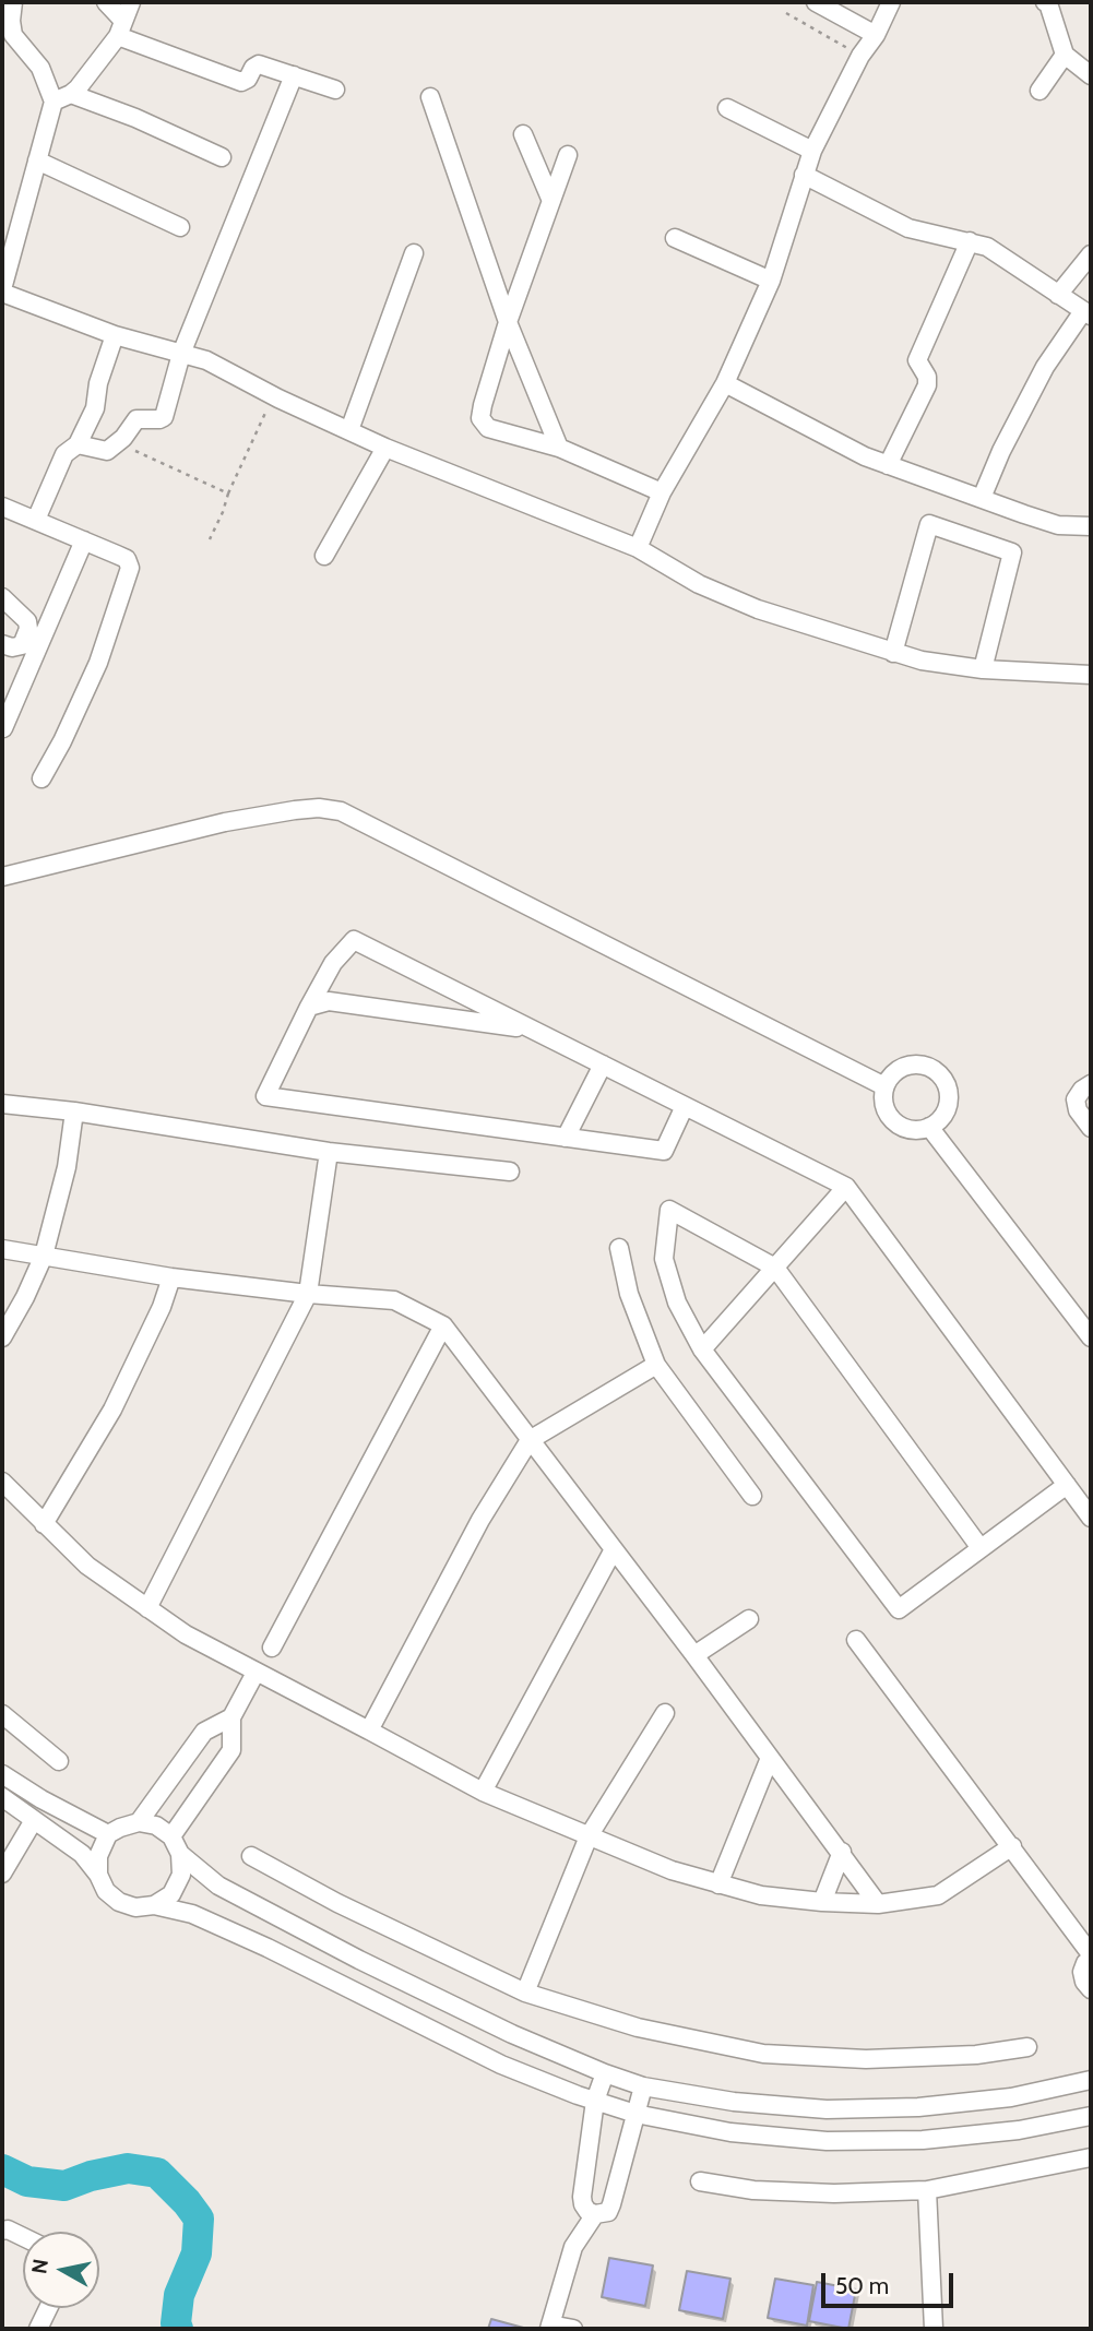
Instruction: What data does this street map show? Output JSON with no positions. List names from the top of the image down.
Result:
{
  "scale_bar": "50 m",
  "north": "left"
}
